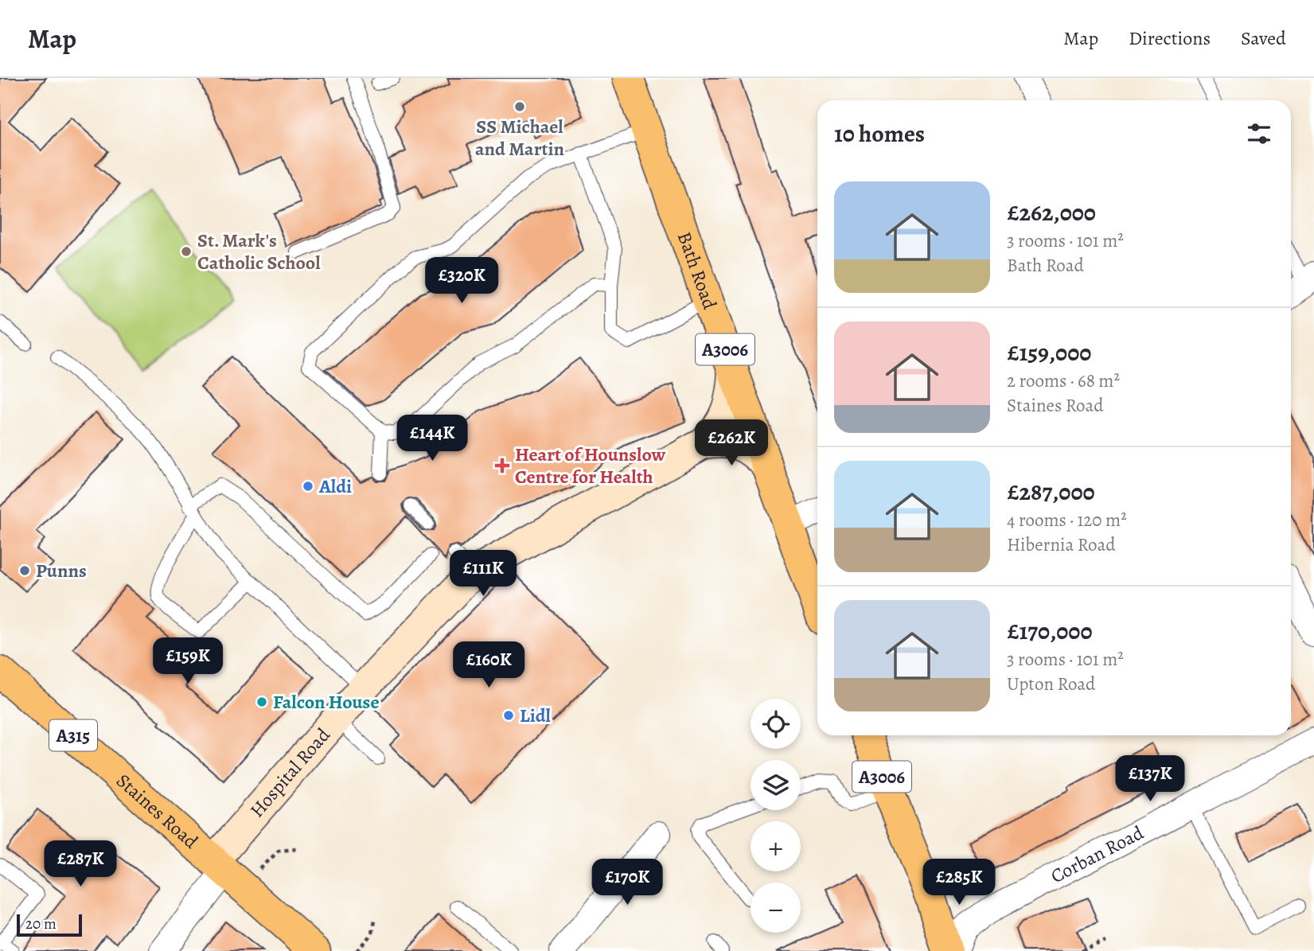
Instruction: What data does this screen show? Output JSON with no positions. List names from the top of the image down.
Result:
{
  "streets": {
    "main road": [
      "Bath Road",
      "A3006",
      "A315",
      "Staines Road"
    ],
    "street": ["Hospital Road", "Corban Road"]
  },
  "crossings": [
    ["Bath Road", "Hospital Road"],
    ["Hospital Road", "Staines Road"]
  ],
  "places": {
    "other": [
      "SS Michael and Martin",
      "St. Mark's Catholic School",
      "Aldi",
      "Punns",
      "Falcon House",
      "Lidl"
    ],
    "health": ["Heart of Hounslow Centre for Health"]
  },
  "scale_bar": "20 m",
  "page": {
    "header": "Map",
    "nav": ["Map", "Directions", "Saved"],
    "heading": "10 homes",
    "list": [
      {
        "name": "£262,000",
        "note": "3 rooms · 101 m² · Bath Road"
      },
      {
        "name": "£159,000",
        "note": "2 rooms · 68 m² · Staines Road"
      },
      {
        "name": "£287,000",
        "note": "4 rooms · 120 m² · Hibernia Road"
      },
      {
        "name": "£170,000",
        "note": "3 rooms · 101 m² · Upton Road"
      }
    ],
    "price": [
      "£320K",
      "£144K",
      "£262K",
      "£111K",
      "£159K",
      "£160K",
      "£137K",
      "£287K",
      "£170K",
      "£285K"
    ],
    "map_buttons": ["+", "−"],
    "scale": "20 m"
  }
}
